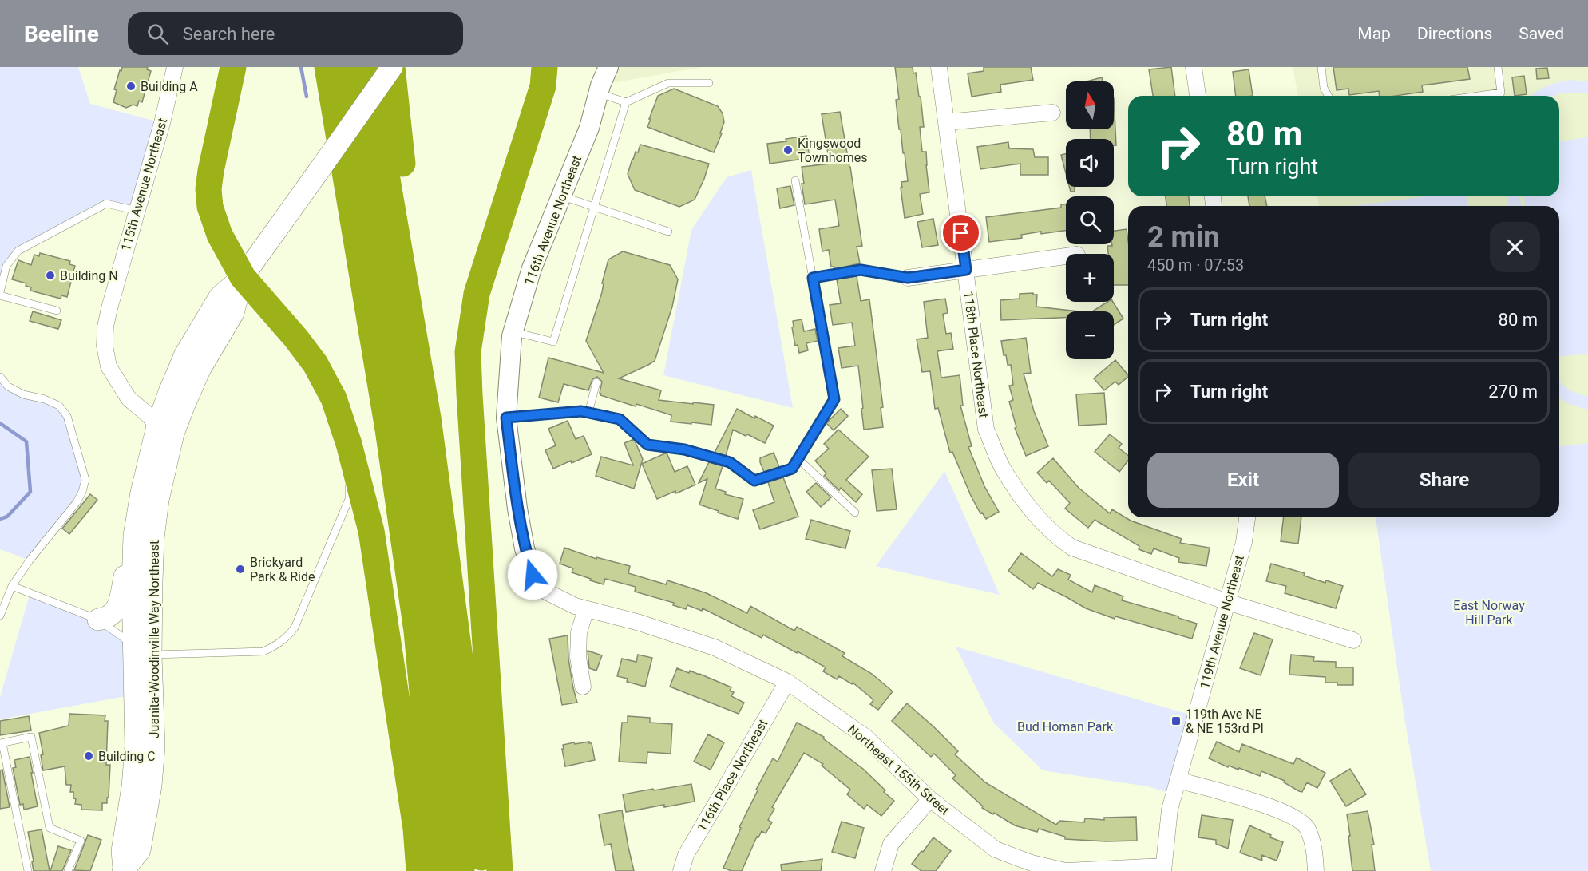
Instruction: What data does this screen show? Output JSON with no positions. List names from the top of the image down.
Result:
{
  "streets": {
    "main road": ["Juanita-Woodinville Way Northeast"],
    "street": [
      "115th Avenue Northeast",
      "116th Avenue Northeast",
      "118th Place Northeast",
      "119th Avenue Northeast",
      "Northeast 155th Street",
      "116th Place Northeast"
    ]
  },
  "crossings": [
    ["115th Avenue Northeast", "Juanita-Woodinville Way Northeast"],
    ["116th Avenue Northeast", "Northeast 155th Street"],
    ["118th Place Northeast", "119th Avenue Northeast"],
    ["119th Avenue Northeast", "Northeast 155th Street"],
    ["Northeast 155th Street", "116th Place Northeast"]
  ],
  "parks": ["East Norway Hill Park", "Bud Homan Park"],
  "places": {
    "other": [
      "Building A",
      "Kingswood Townhomes",
      "Building N",
      "Brickyard Park & Ride",
      "Building C"
    ],
    "transit": ["119th Ave NE & NE 153rd Pl"]
  },
  "north": "top",
  "page": {
    "header": "Beeline",
    "search": "Search here",
    "nav": ["Map", "Directions", "Saved"],
    "map_buttons": ["+", "−"],
    "turn": ["80 m", "Turn right"],
    "heading": ["2 min", "450 m · 07:53"],
    "list": [
      {
        "name": "Turn right",
        "value": "80 m"
      },
      {
        "name": "Turn right",
        "value": "270 m"
      }
    ],
    "buttons": ["Exit", "Share"]
  }
}
